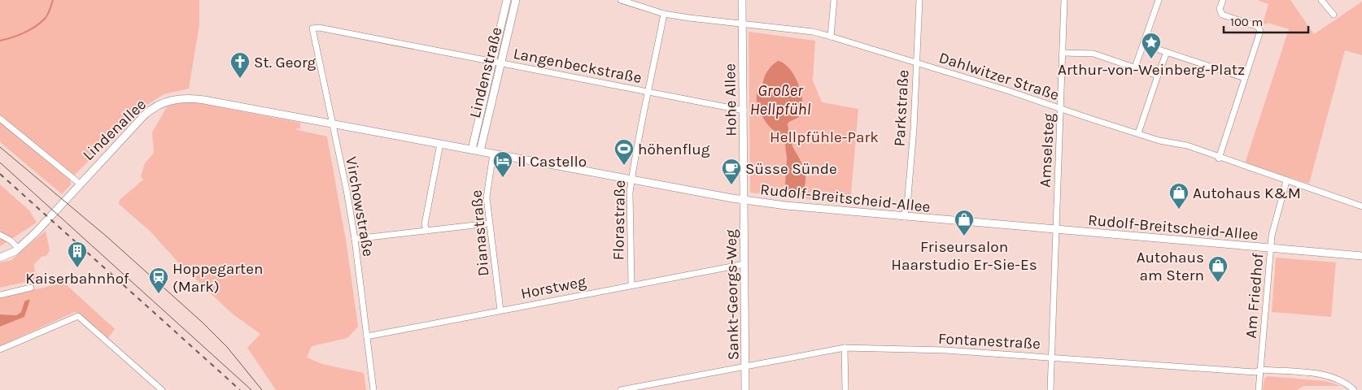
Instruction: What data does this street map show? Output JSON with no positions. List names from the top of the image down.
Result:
{
  "streets": {
    "street": [
      "Langenbeckstraße",
      "Lindenstraße",
      "Dahlwitzer Straße",
      "Hohe Allee",
      "Parkstraße",
      "Lindenallee",
      "Amselsteg",
      "Rudolf-Breitscheid-Allee",
      "Virchowstraße",
      "Florastraße",
      "Dianastraße",
      "Horstweg",
      "Sankt-Georgs-Weg",
      "Am Friedhof",
      "Fontanestraße"
    ]
  },
  "crossings": [
    ["Langenbeckstraße", "Lindenstraße"],
    ["Langenbeckstraße", "Hohe Allee"],
    ["Langenbeckstraße", "Virchowstraße"],
    ["Langenbeckstraße", "Florastraße"],
    ["Lindenstraße", "Rudolf-Breitscheid-Allee"],
    ["Dahlwitzer Straße", "Hohe Allee"],
    ["Dahlwitzer Straße", "Parkstraße"],
    ["Dahlwitzer Straße", "Amselsteg"],
    ["Dahlwitzer Straße", "Florastraße"],
    ["Dahlwitzer Straße", "Am Friedhof"],
    ["Hohe Allee", "Rudolf-Breitscheid-Allee"],
    ["Hohe Allee", "Sankt-Georgs-Weg"],
    ["Parkstraße", "Rudolf-Breitscheid-Allee"],
    ["Lindenallee", "Rudolf-Breitscheid-Allee"],
    ["Lindenallee", "Virchowstraße"],
    ["Amselsteg", "Rudolf-Breitscheid-Allee"],
    ["Amselsteg", "Fontanestraße"],
    ["Rudolf-Breitscheid-Allee", "Virchowstraße"],
    ["Rudolf-Breitscheid-Allee", "Florastraße"],
    ["Rudolf-Breitscheid-Allee", "Dianastraße"],
    ["Rudolf-Breitscheid-Allee", "Sankt-Georgs-Weg"],
    ["Rudolf-Breitscheid-Allee", "Am Friedhof"],
    ["Virchowstraße", "Horstweg"],
    ["Florastraße", "Horstweg"],
    ["Dianastraße", "Horstweg"],
    ["Horstweg", "Sankt-Georgs-Weg"],
    ["Sankt-Georgs-Weg", "Fontanestraße"],
    ["Am Friedhof", "Fontanestraße"]
  ],
  "water": ["Großer Hellpfühl"],
  "parks": ["Hellpfühle-Park"],
  "places": {
    "place": ["Arthur-von-Weinberg-Platz"],
    "church": ["St. Georg"],
    "sports": ["höhenflug"],
    "hotel": ["Il Castello"],
    "cafe": ["Süsse Sünde"],
    "shop": ["Autohaus K&M", "Friseursalon Haarstudio Er-Sie-Es", "Autohaus am Stern"],
    "building": ["Kaiserbahnhof"],
    "station": ["Hoppegarten (Mark)"]
  },
  "scale_bar": "100 m"
}
